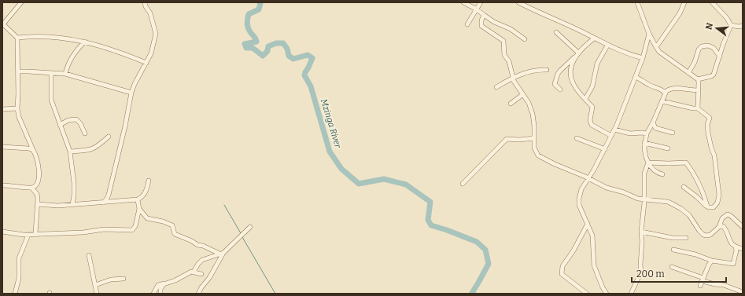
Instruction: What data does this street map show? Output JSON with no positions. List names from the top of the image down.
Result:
{
  "water": ["Mzinga River"],
  "scale_bar": "200 m",
  "north": "left"
}
